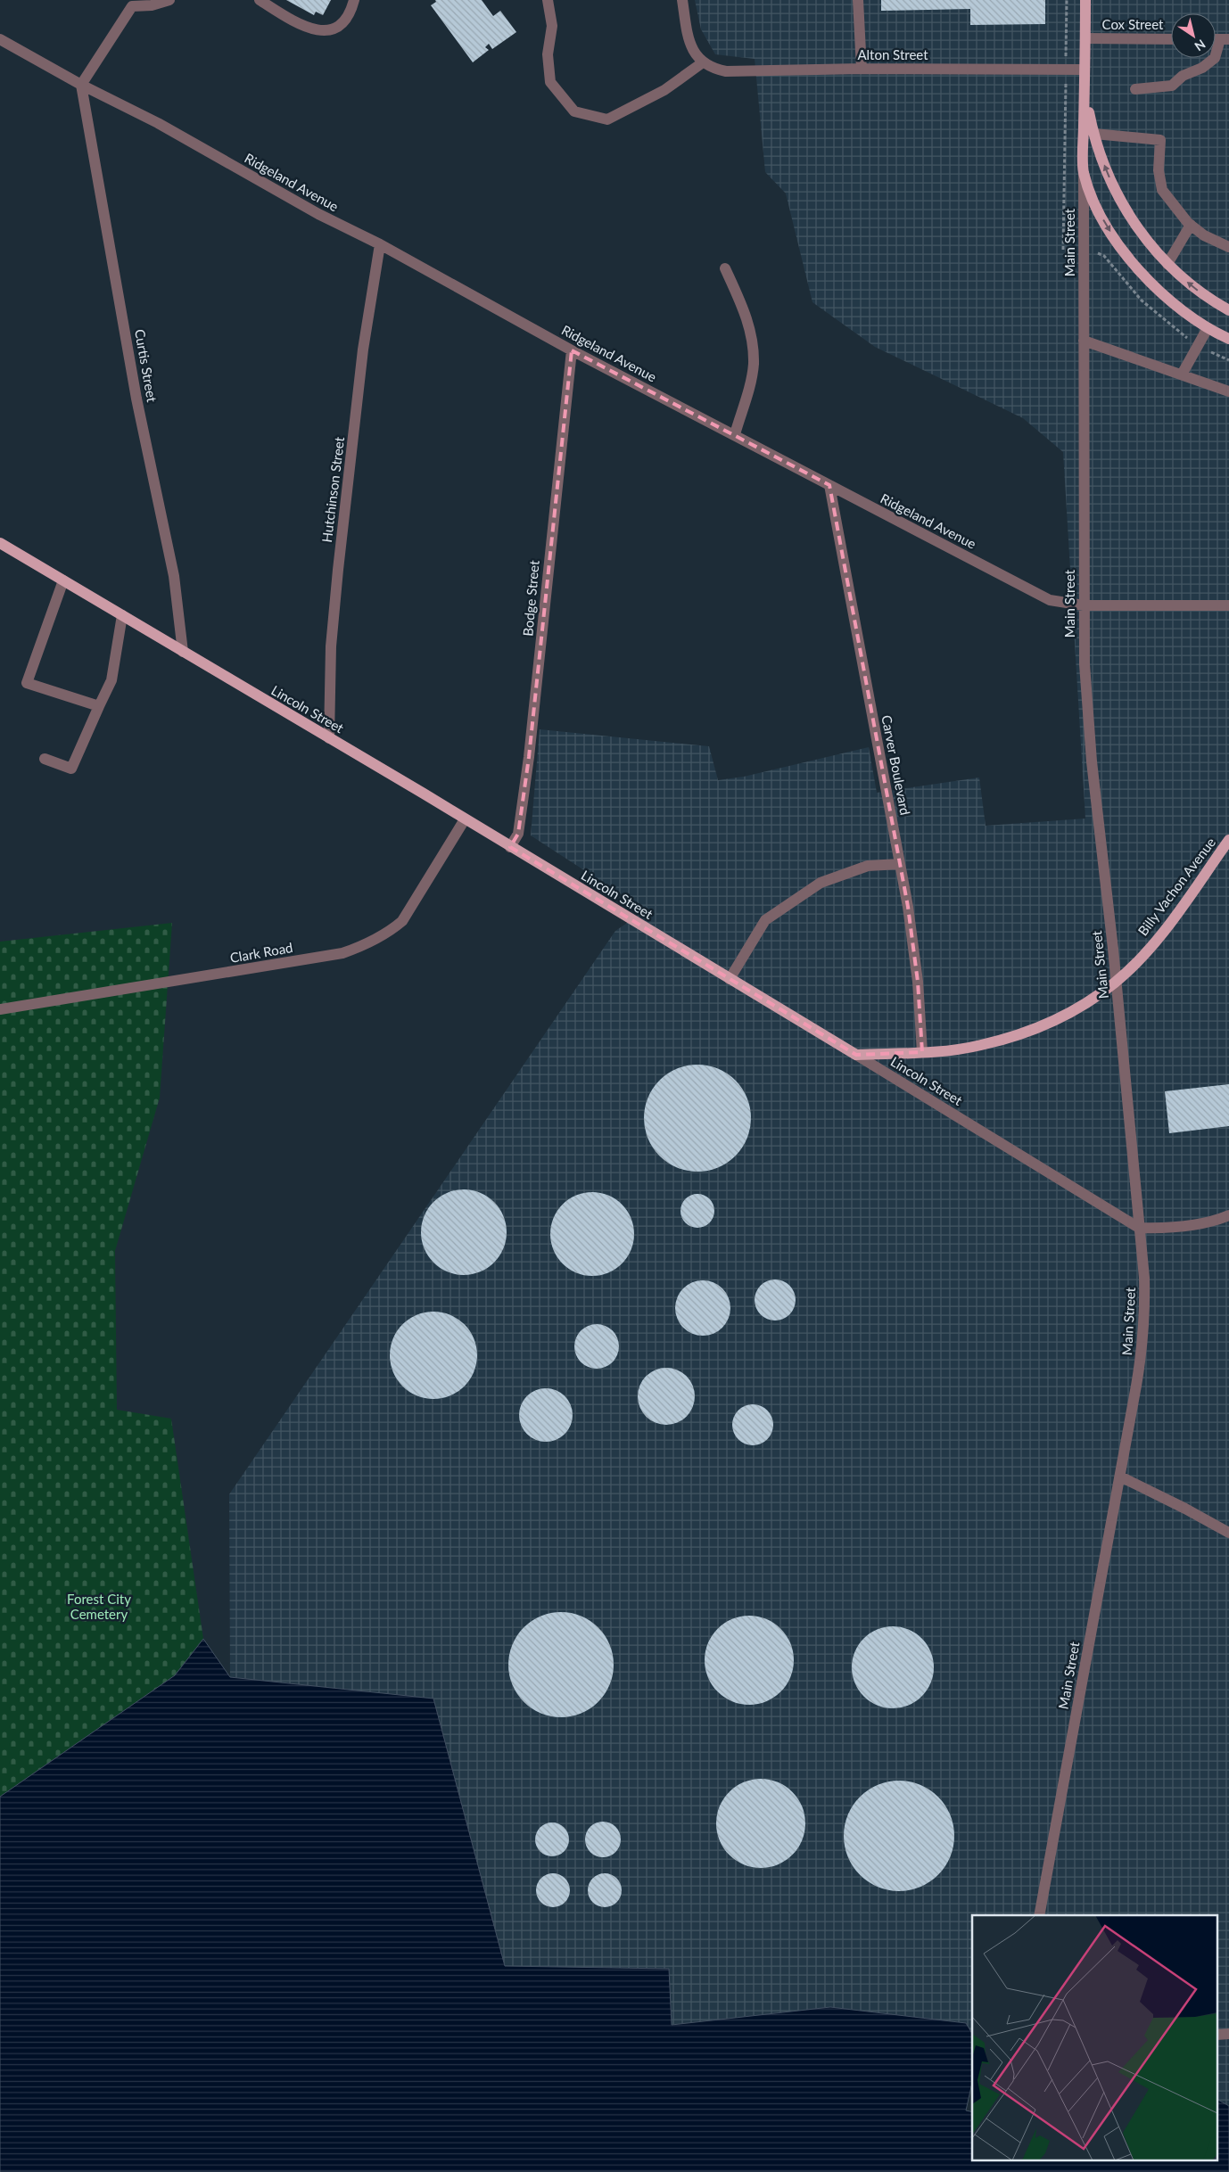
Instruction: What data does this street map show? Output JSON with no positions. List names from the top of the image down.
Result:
{
  "streets": {
    "main road": ["Main Street", "Lincoln Street", "Billy Vachon Avenue"],
    "street": [
      "Cox Street",
      "Alton Street",
      "Ridgeland Avenue",
      "Curtis Street",
      "Hutchinson Street",
      "Bodge Street",
      "Carver Boulevard",
      "Clark Road"
    ]
  },
  "crossings": [
    ["Cox Street", "Main Street"],
    ["Alton Street", "Main Street"],
    ["Ridgeland Avenue", "Main Street"],
    ["Ridgeland Avenue", "Curtis Street"],
    ["Ridgeland Avenue", "Hutchinson Street"],
    ["Ridgeland Avenue", "Bodge Street"],
    ["Ridgeland Avenue", "Carver Boulevard"],
    ["Main Street", "Lincoln Street"],
    ["Main Street", "Billy Vachon Avenue"],
    ["Curtis Street", "Lincoln Street"],
    ["Hutchinson Street", "Lincoln Street"],
    ["Bodge Street", "Lincoln Street"],
    ["Lincoln Street", "Billy Vachon Avenue"],
    ["Lincoln Street", "Clark Road"],
    ["Carver Boulevard", "Billy Vachon Avenue"]
  ],
  "parks": ["Forest City Cemetery"],
  "north": "bottom right"
}
